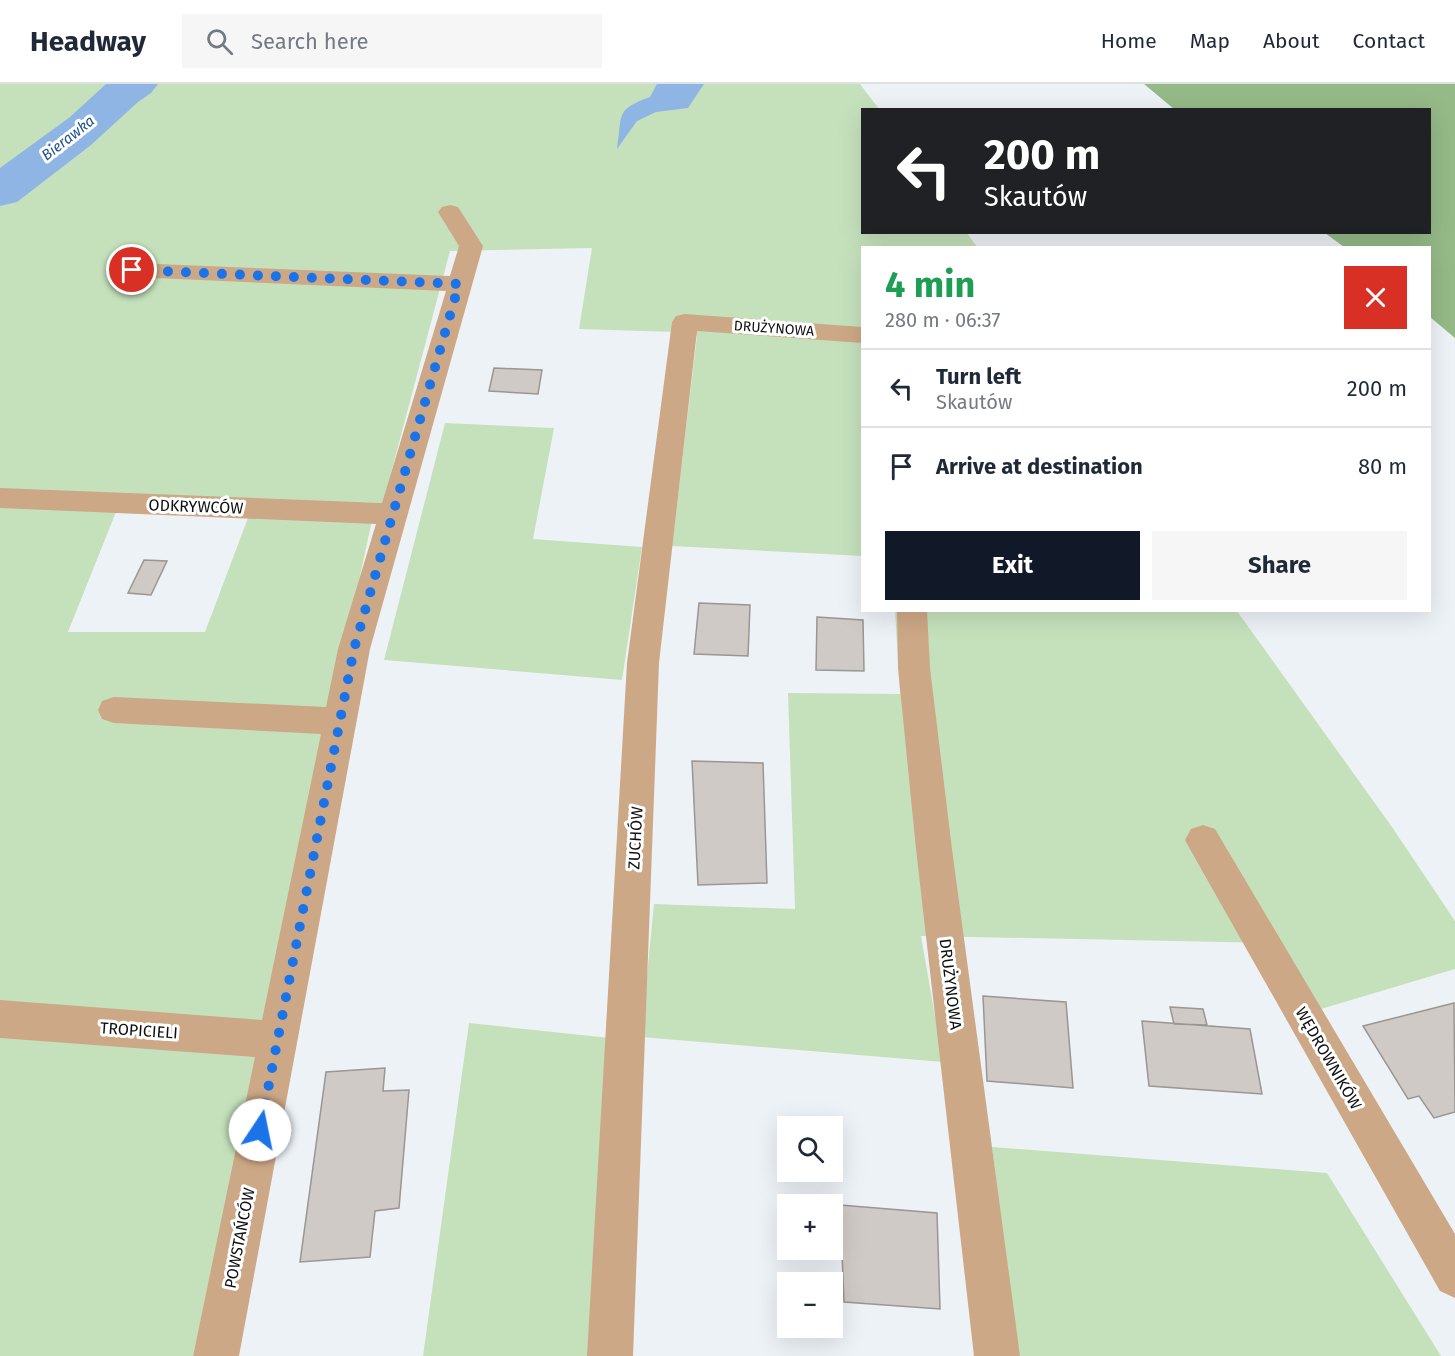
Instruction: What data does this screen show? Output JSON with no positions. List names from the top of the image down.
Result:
{
  "streets": {
    "street": [
      "DRUŻYNOWA",
      "ODKRYWCÓW",
      "ZUCHÓW",
      "TROPICIELI",
      "WĘDROWNIKÓW",
      "POWSTAŃCÓW"
    ]
  },
  "crossings": [
    ["DRUŻYNOWA", "ZUCHÓW"],
    ["ODKRYWCÓW", "POWSTAŃCÓW"],
    ["TROPICIELI", "POWSTAŃCÓW"]
  ],
  "water": ["Bierawka"],
  "page": {
    "header": "Headway",
    "search": "Search here",
    "nav": [
      "Home",
      "Map",
      "About",
      "Contact"
    ],
    "turn": ["200 m", "Skautów"],
    "heading": ["4 min", "280 m · 06:37"],
    "list": [
      {
        "name": "Turn left",
        "note": "Skautów",
        "value": "200 m"
      },
      {
        "name": "Arrive at destination",
        "value": "80 m"
      }
    ],
    "buttons": ["Exit", "Share"],
    "map_buttons": ["+", "−"]
  }
}
